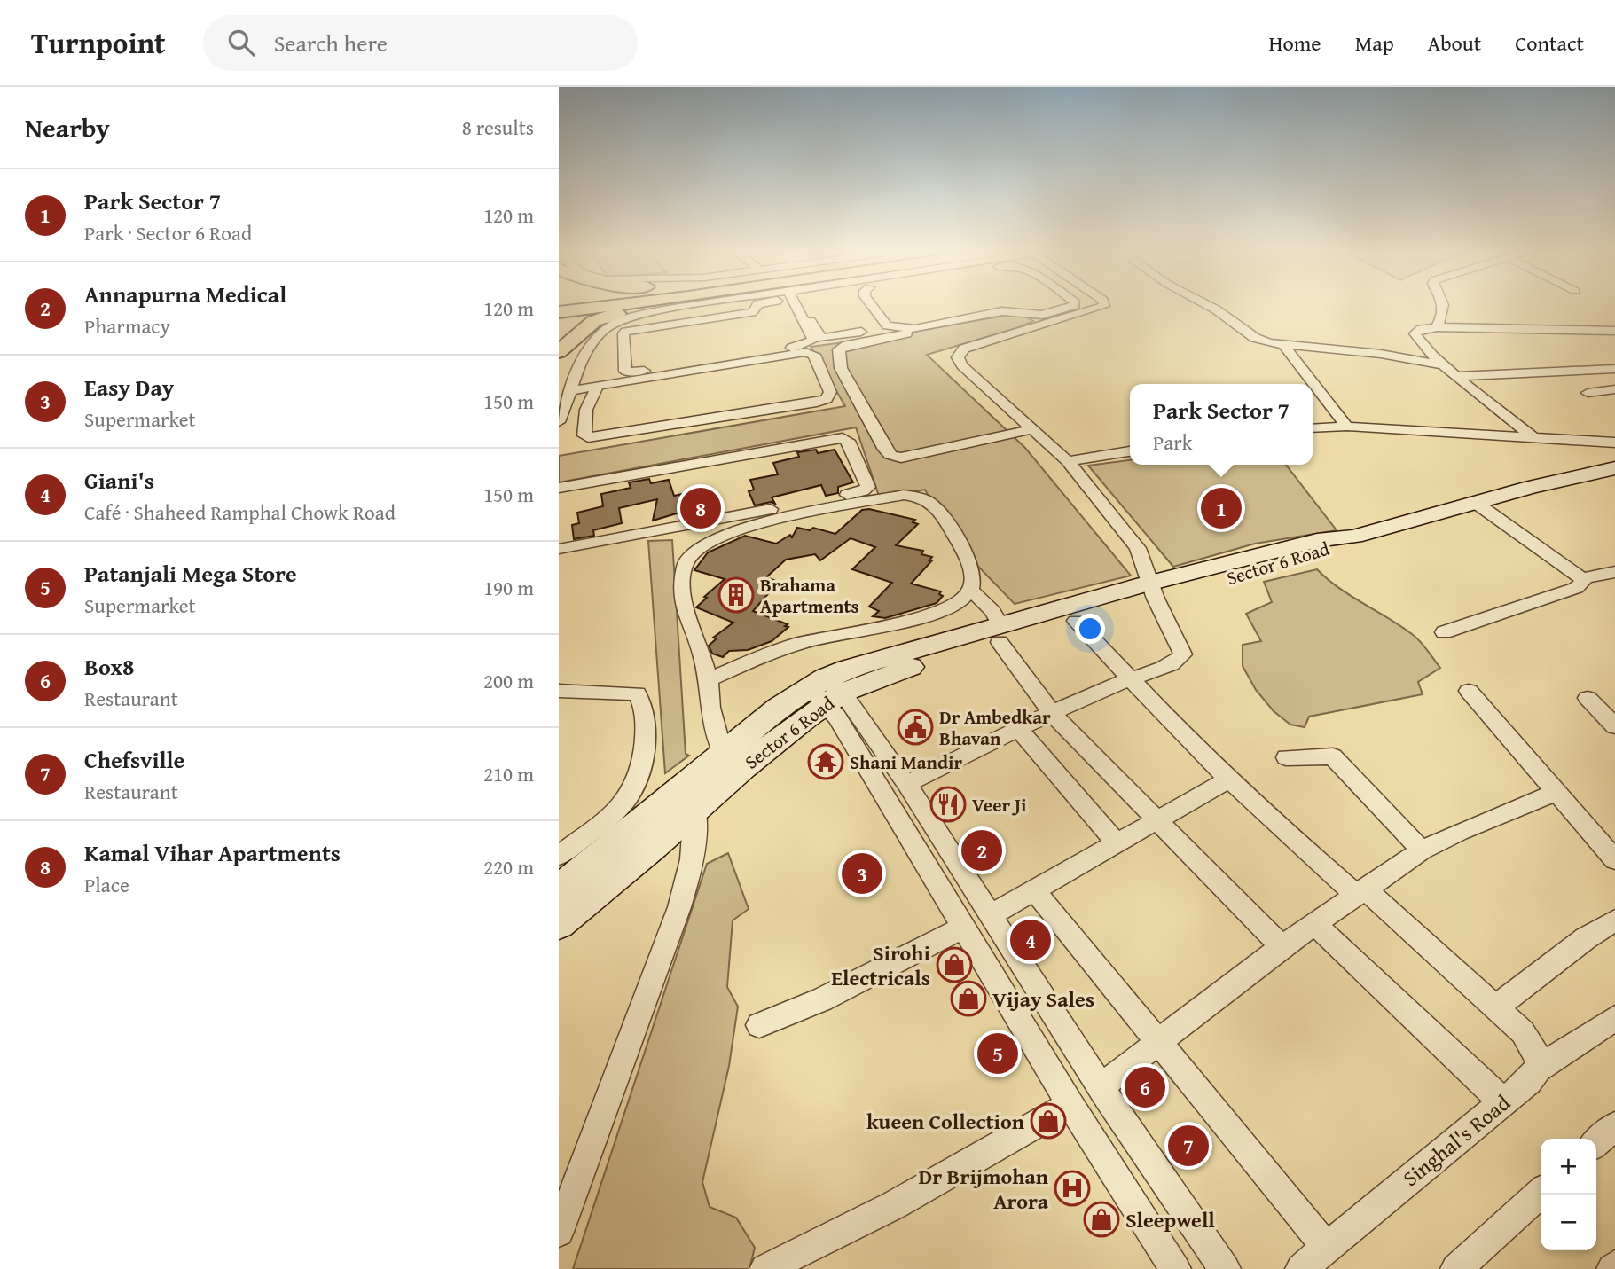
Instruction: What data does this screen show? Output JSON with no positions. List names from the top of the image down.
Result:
{
  "streets": {
    "street": ["Sector 6 Road", "Singhal's Road"]
  },
  "places": {
    "building": ["Brahama Apartments"],
    "public building": ["Dr Ambedkar Bhavan"],
    "temple": ["Shani Mandir"],
    "restaurant": ["Veer Ji"],
    "shop": [
      "Sirohi Electricals",
      "Vijay Sales",
      "kueen Collection",
      "Sleepwell"
    ],
    "hospital": ["Dr Brijmohan Arora"]
  },
  "page": {
    "header": "Turnpoint",
    "search": "Search here",
    "nav": [
      "Home",
      "Map",
      "About",
      "Contact"
    ],
    "heading": ["Nearby", "8 results"],
    "list": [
      {
        "mark": "1",
        "name": "Park Sector 7",
        "note": "Park · Sector 6 Road",
        "value": "120 m"
      },
      {
        "mark": "2",
        "name": "Annapurna Medical",
        "note": "Pharmacy",
        "value": "120 m"
      },
      {
        "mark": "3",
        "name": "Easy Day",
        "note": "Supermarket",
        "value": "150 m"
      },
      {
        "mark": "4",
        "name": "Giani's",
        "note": "Café · Shaheed Ramphal Chowk Road",
        "value": "150 m"
      },
      {
        "mark": "5",
        "name": "Patanjali Mega Store",
        "note": "Supermarket",
        "value": "190 m"
      },
      {
        "mark": "6",
        "name": "Box8",
        "note": "Restaurant",
        "value": "200 m"
      },
      {
        "mark": "7",
        "name": "Chefsville",
        "note": "Restaurant",
        "value": "210 m"
      },
      {
        "mark": "8",
        "name": "Kamal Vihar Apartments",
        "note": "Place",
        "value": "220 m"
      }
    ],
    "popup": ["Park Sector 7", "Park"],
    "pins": [
      "1",
      "8",
      "2",
      "3",
      "4",
      "5",
      "6",
      "7"
    ],
    "map_buttons": ["+", "−"]
  }
}
